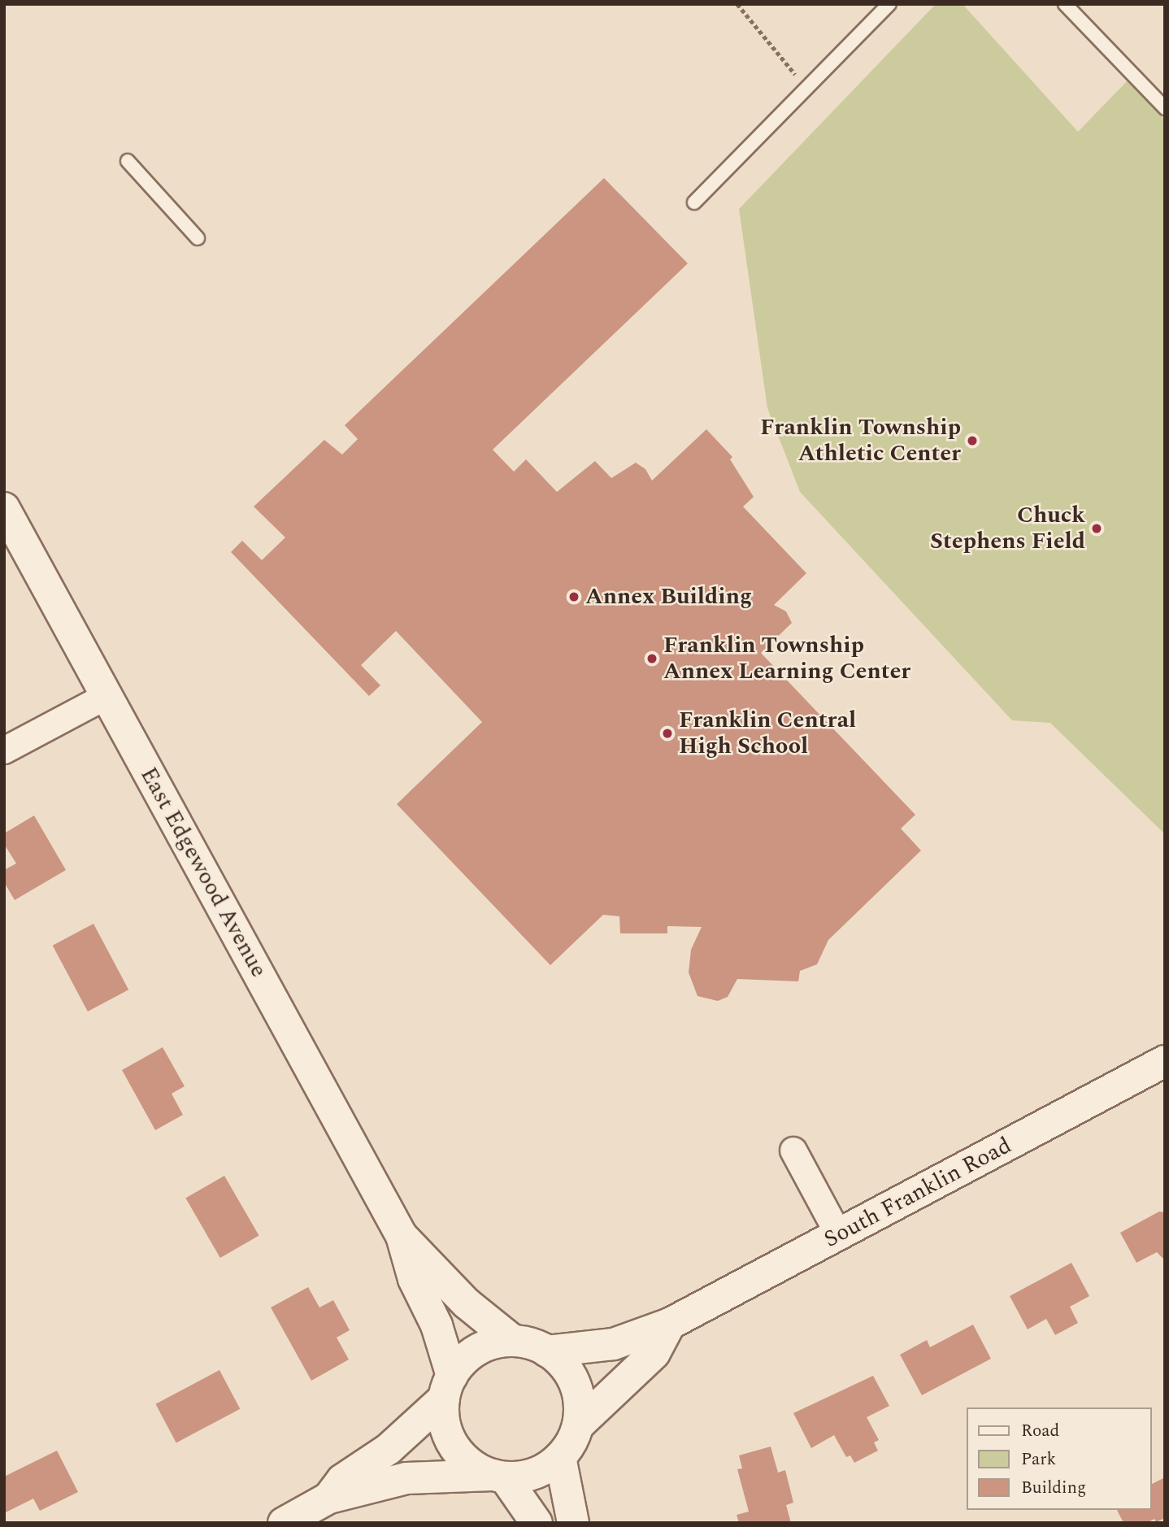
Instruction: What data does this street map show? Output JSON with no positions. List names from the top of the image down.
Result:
{
  "streets": {
    "main road": ["East Edgewood Avenue", "South Franklin Road"]
  },
  "places": [
    "Franklin Township Athletic Center",
    "Chuck Stephens Field",
    "Annex Building",
    "Franklin Township Annex Learning Center",
    "Franklin Central High School"
  ],
  "legend": ["Road", "Park", "Building"]
}
